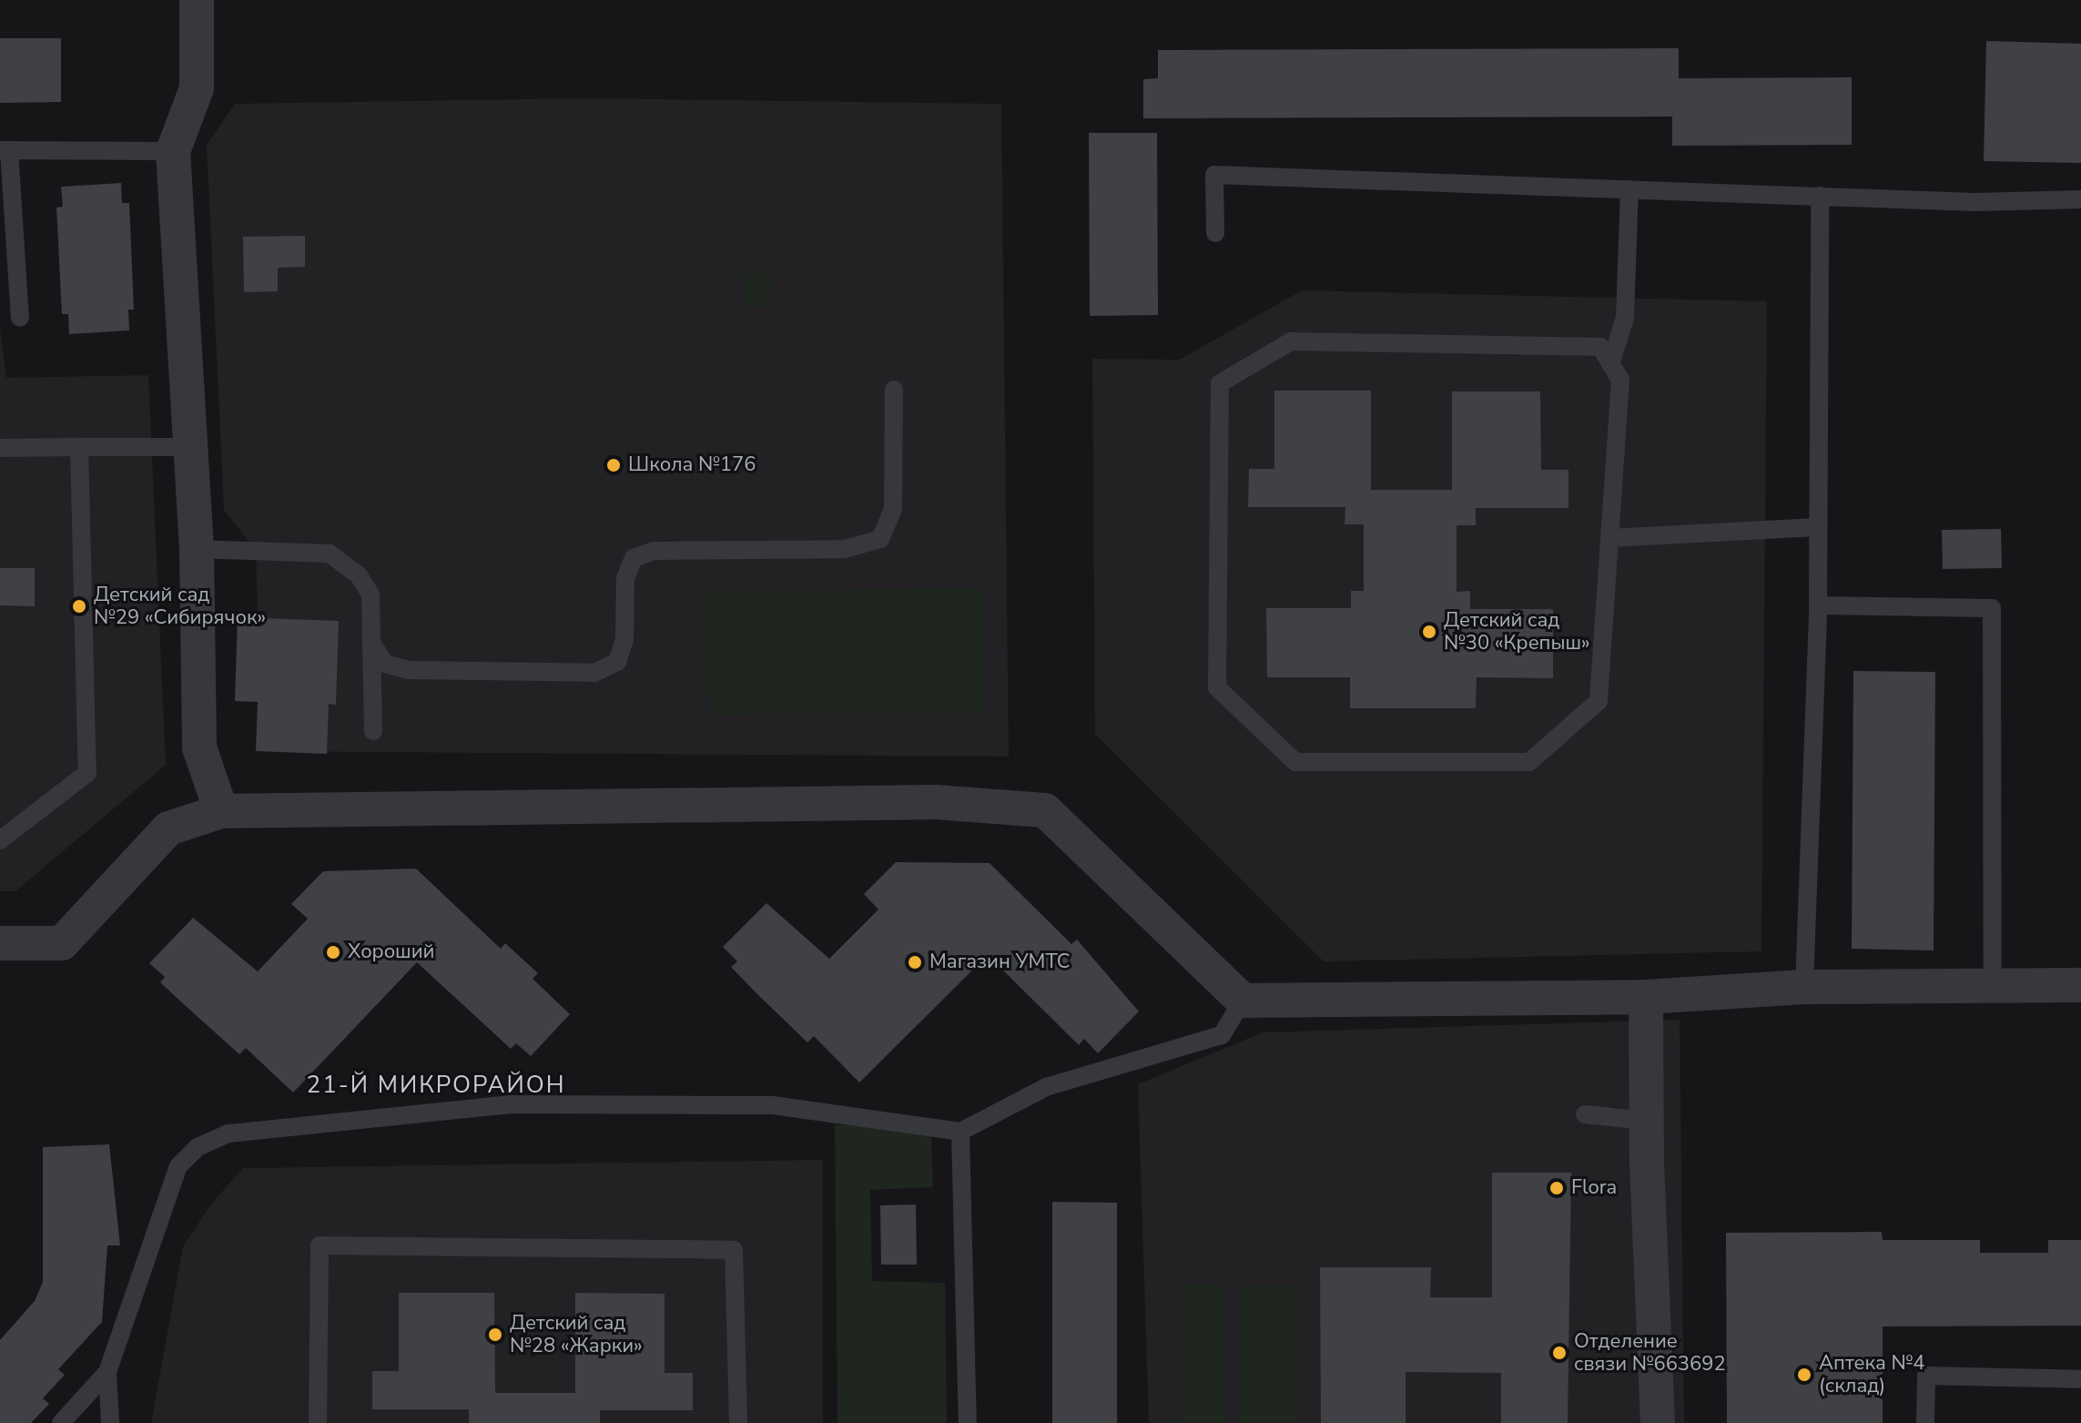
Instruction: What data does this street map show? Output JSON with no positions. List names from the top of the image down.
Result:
{
  "districts": ["21-Й МИКРОРАЙОН"],
  "places": [
    "Школа №176",
    "Детский сад №29 «Сибирячок»",
    "Детский сад №30 «Крепыш»",
    "Хороший",
    "Магазин УМТС",
    "Flora",
    "Детский сад №28 «Жарки»",
    "Отделение связи №663692",
    "Аптека №4 (склад)"
  ]
}
